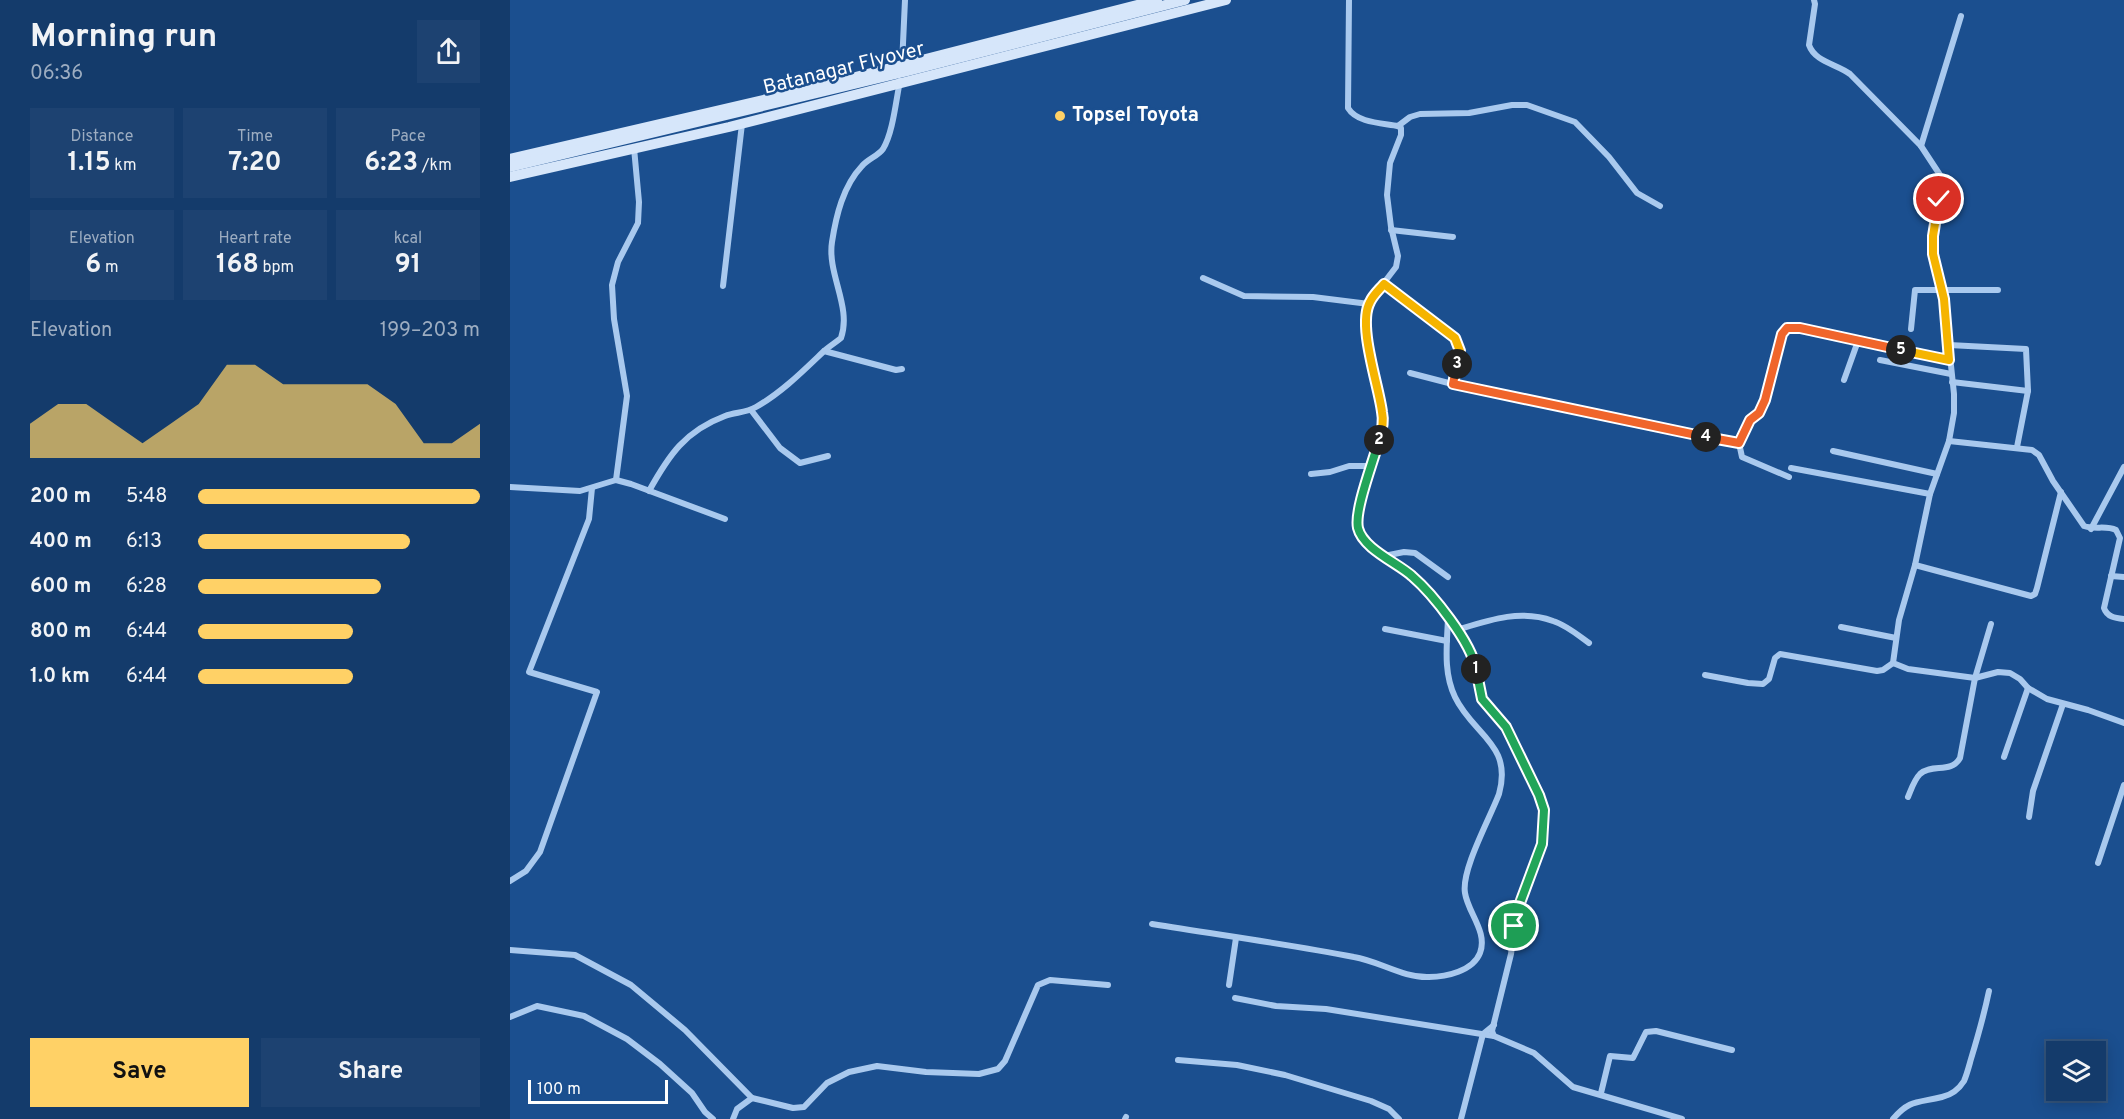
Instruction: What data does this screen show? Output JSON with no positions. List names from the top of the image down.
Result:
{
  "streets": {
    "street": ["Batanagar Flyover"]
  },
  "places": ["Topsel Toyota"],
  "scale_bar": "100 m",
  "page": {
    "heading": ["Morning run", "06:36"],
    "stats": [
      ["Distance", "1.15 km"],
      ["Time", "7:20"],
      ["Pace", "6:23 /km"],
      ["Elevation", "6 m"],
      ["Heart rate", "168 bpm"],
      ["kcal", "91"]
    ],
    "chart": ["Elevation", "199–203 m"],
    "pins": [
      "5",
      "3",
      "4",
      "2",
      "1"
    ],
    "list": [
      {
        "name": "200 m",
        "note": "5:48"
      },
      {
        "name": "400 m",
        "note": "6:13"
      },
      {
        "name": "600 m",
        "note": "6:28"
      },
      {
        "name": "800 m",
        "note": "6:44"
      },
      {
        "name": "1.0 km",
        "note": "6:44"
      }
    ],
    "buttons": ["Save", "Share"],
    "scale": "100 m"
  }
}
